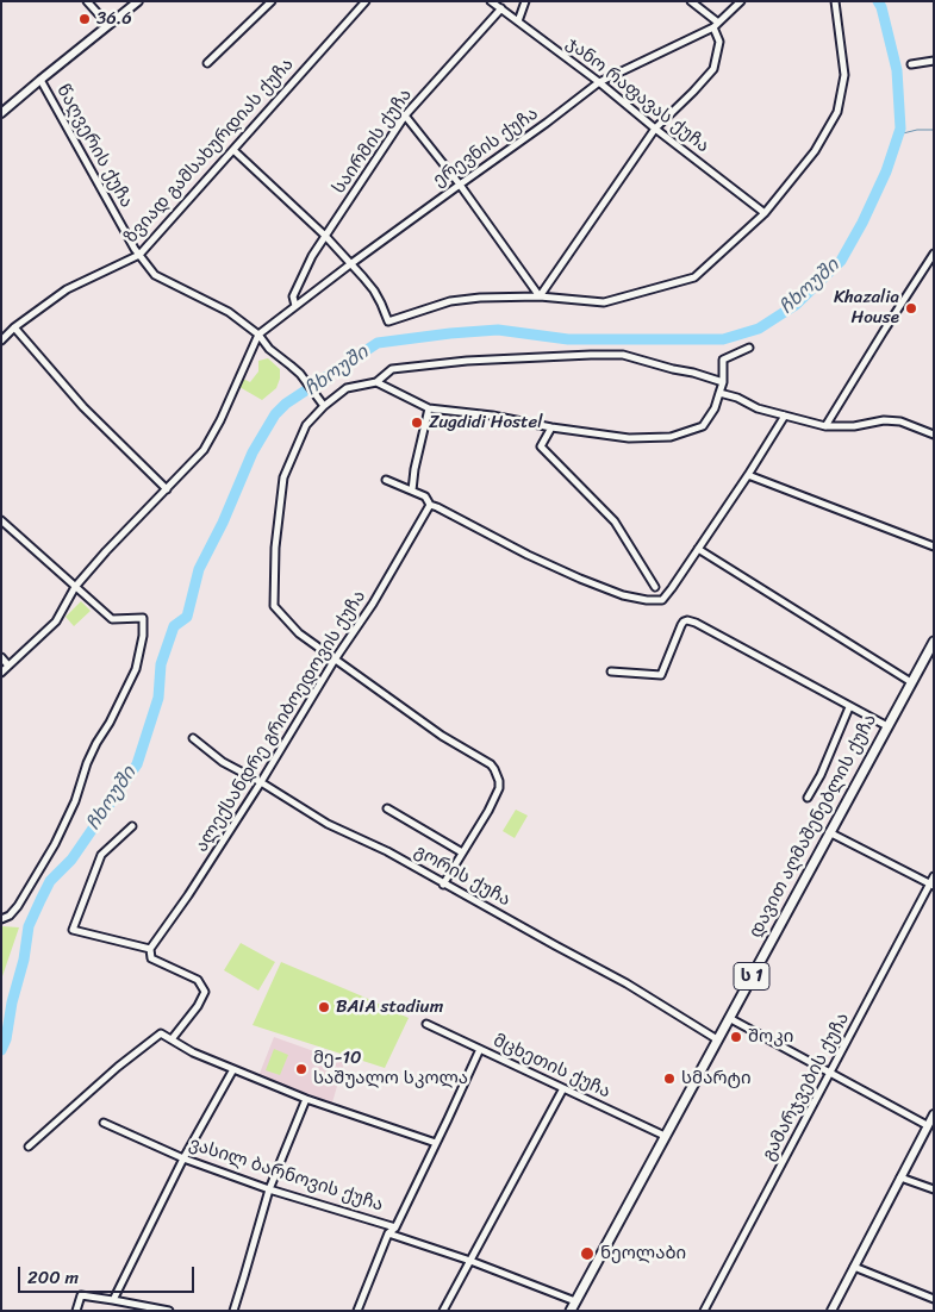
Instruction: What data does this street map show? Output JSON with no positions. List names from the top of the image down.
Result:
{
  "streets": {
    "highway": ["დავით აღმაშენებლის ქუჩა", "ს 1"],
    "street": [
      "ჯანო რაფავას ქუჩა",
      "საირმის ქუჩა",
      "წაღვერის ქუჩა",
      "ერევნის ქუჩა",
      "ზვიად გამსახურდიას ქუჩა",
      "ალექსანდრე გრიბოედოვის ქუჩა",
      "გორის ქუჩა",
      "მცხეთის ქუჩა",
      "გამარჯვების ქუჩა",
      "ვასილ ბარნოვის ქუჩა"
    ]
  },
  "crossings": [
    ["ჯანო რაფავას ქუჩა", "საირმის ქუჩა"],
    ["ჯანო რაფავას ქუჩა", "ერევნის ქუჩა"],
    ["საირმის ქუჩა", "ერევნის ქუჩა"],
    ["წაღვერის ქუჩა", "ერევნის ქუჩა"],
    ["წაღვერის ქუჩა", "ზვიად გამსახურდიას ქუჩა"],
    ["ალექსანდრე გრიბოედოვის ქუჩა", "გორის ქუჩა"],
    ["დავით აღმაშენებლის ქუჩა", "გორის ქუჩა"],
    ["დავით აღმაშენებლის ქუჩა", "მცხეთის ქუჩა"],
    ["დავით აღმაშენებლის ქუჩა", "ვასილ ბარნოვის ქუჩა"]
  ],
  "water": ["ჩხოუში"],
  "places": [
    "36.6",
    "Khazalia House",
    "Zugdidi Hostel",
    "BAIA stadium",
    "შოკი",
    "მე-10 საშუალო სკოლა",
    "სმარტი",
    "ნეოლაბი"
  ],
  "scale_bar": "200 m"
}
